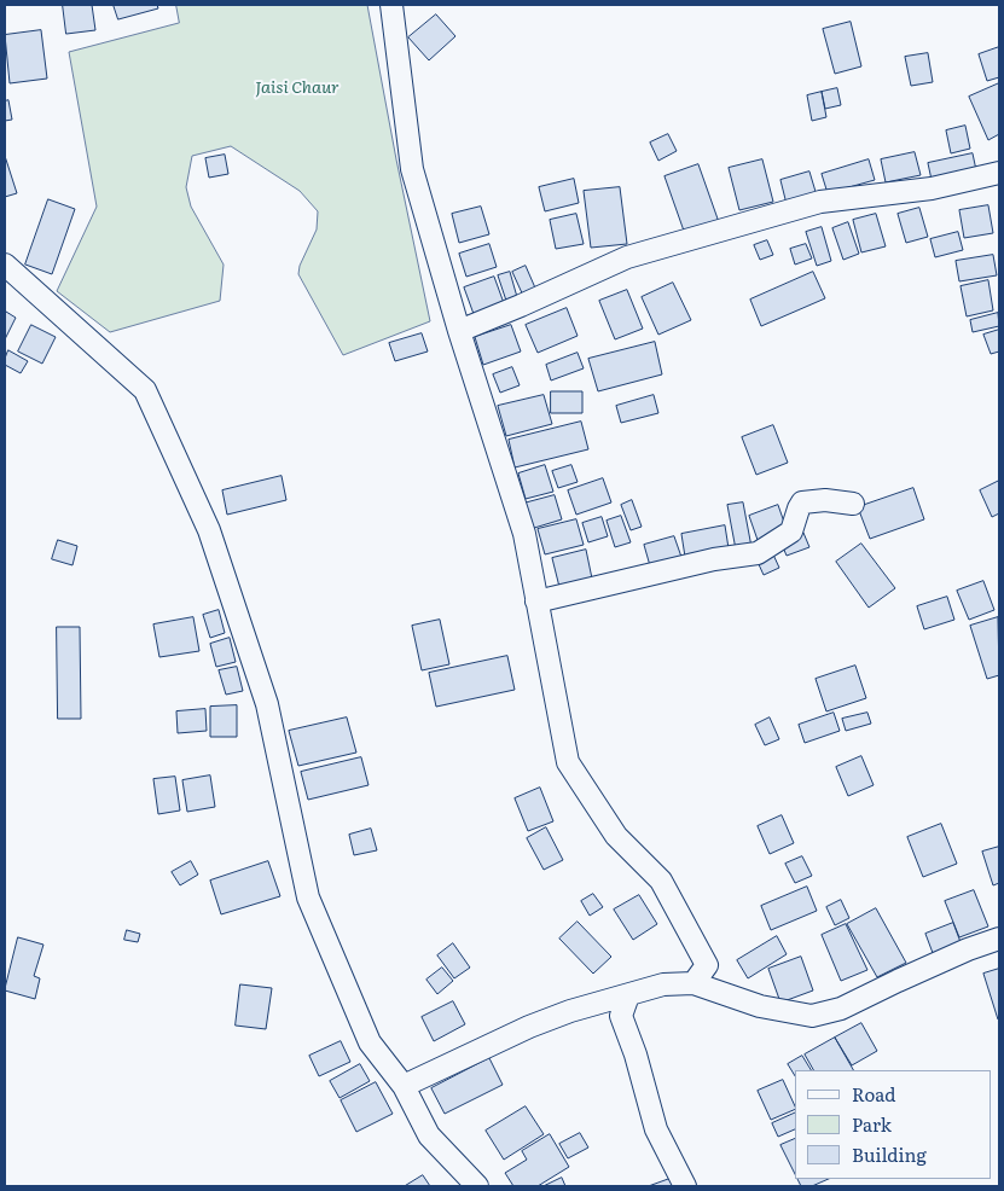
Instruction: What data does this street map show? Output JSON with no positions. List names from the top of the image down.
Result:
{
  "parks": ["Jaisi Chaur"],
  "legend": ["Road", "Park", "Building"]
}
